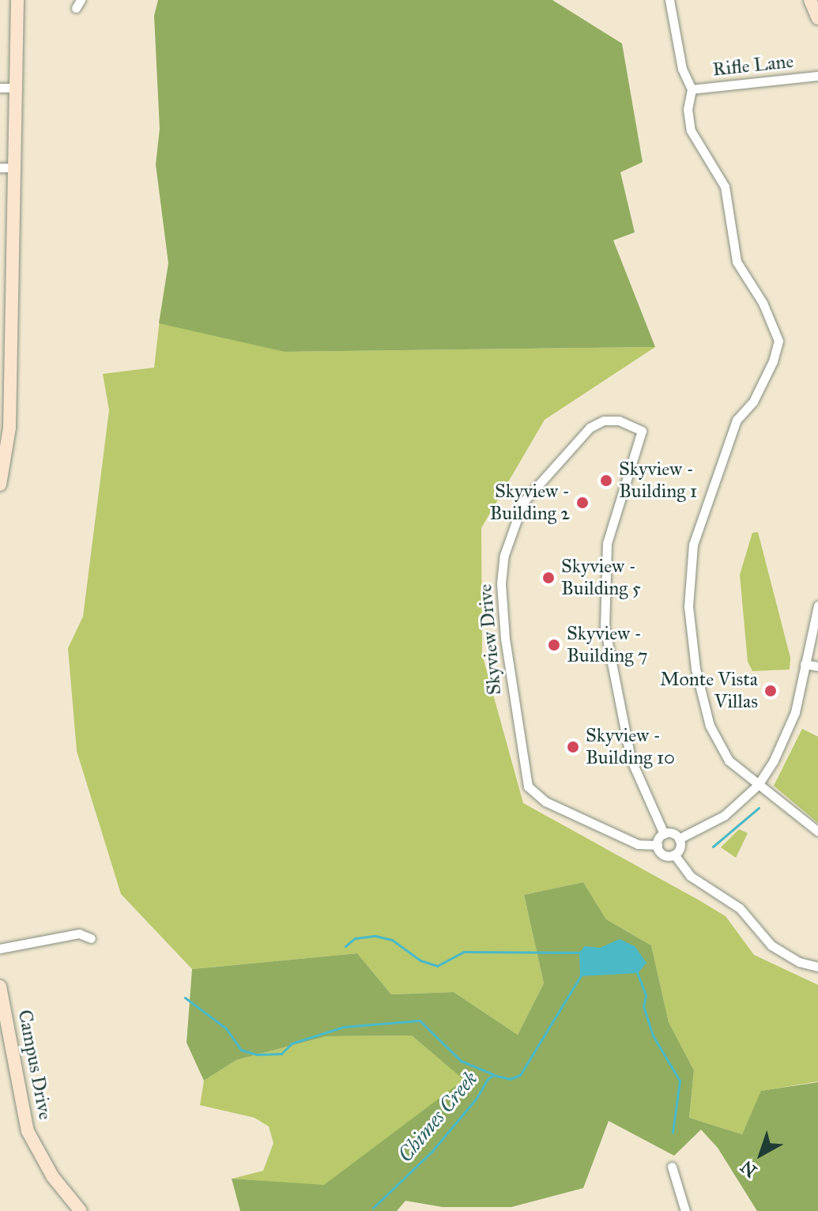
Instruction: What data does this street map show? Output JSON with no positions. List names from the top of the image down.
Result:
{
  "streets": {
    "street": ["Rifle Lane", "Skyview Drive", "Campus Drive"]
  },
  "water": ["Chimes Creek"],
  "places": [
    "Skyview - Building 1",
    "Skyview - Building 2",
    "Skyview - Building 5",
    "Skyview - Building 7",
    "Monte Vista Villas",
    "Skyview - Building 10"
  ],
  "north": "bottom left"
}
